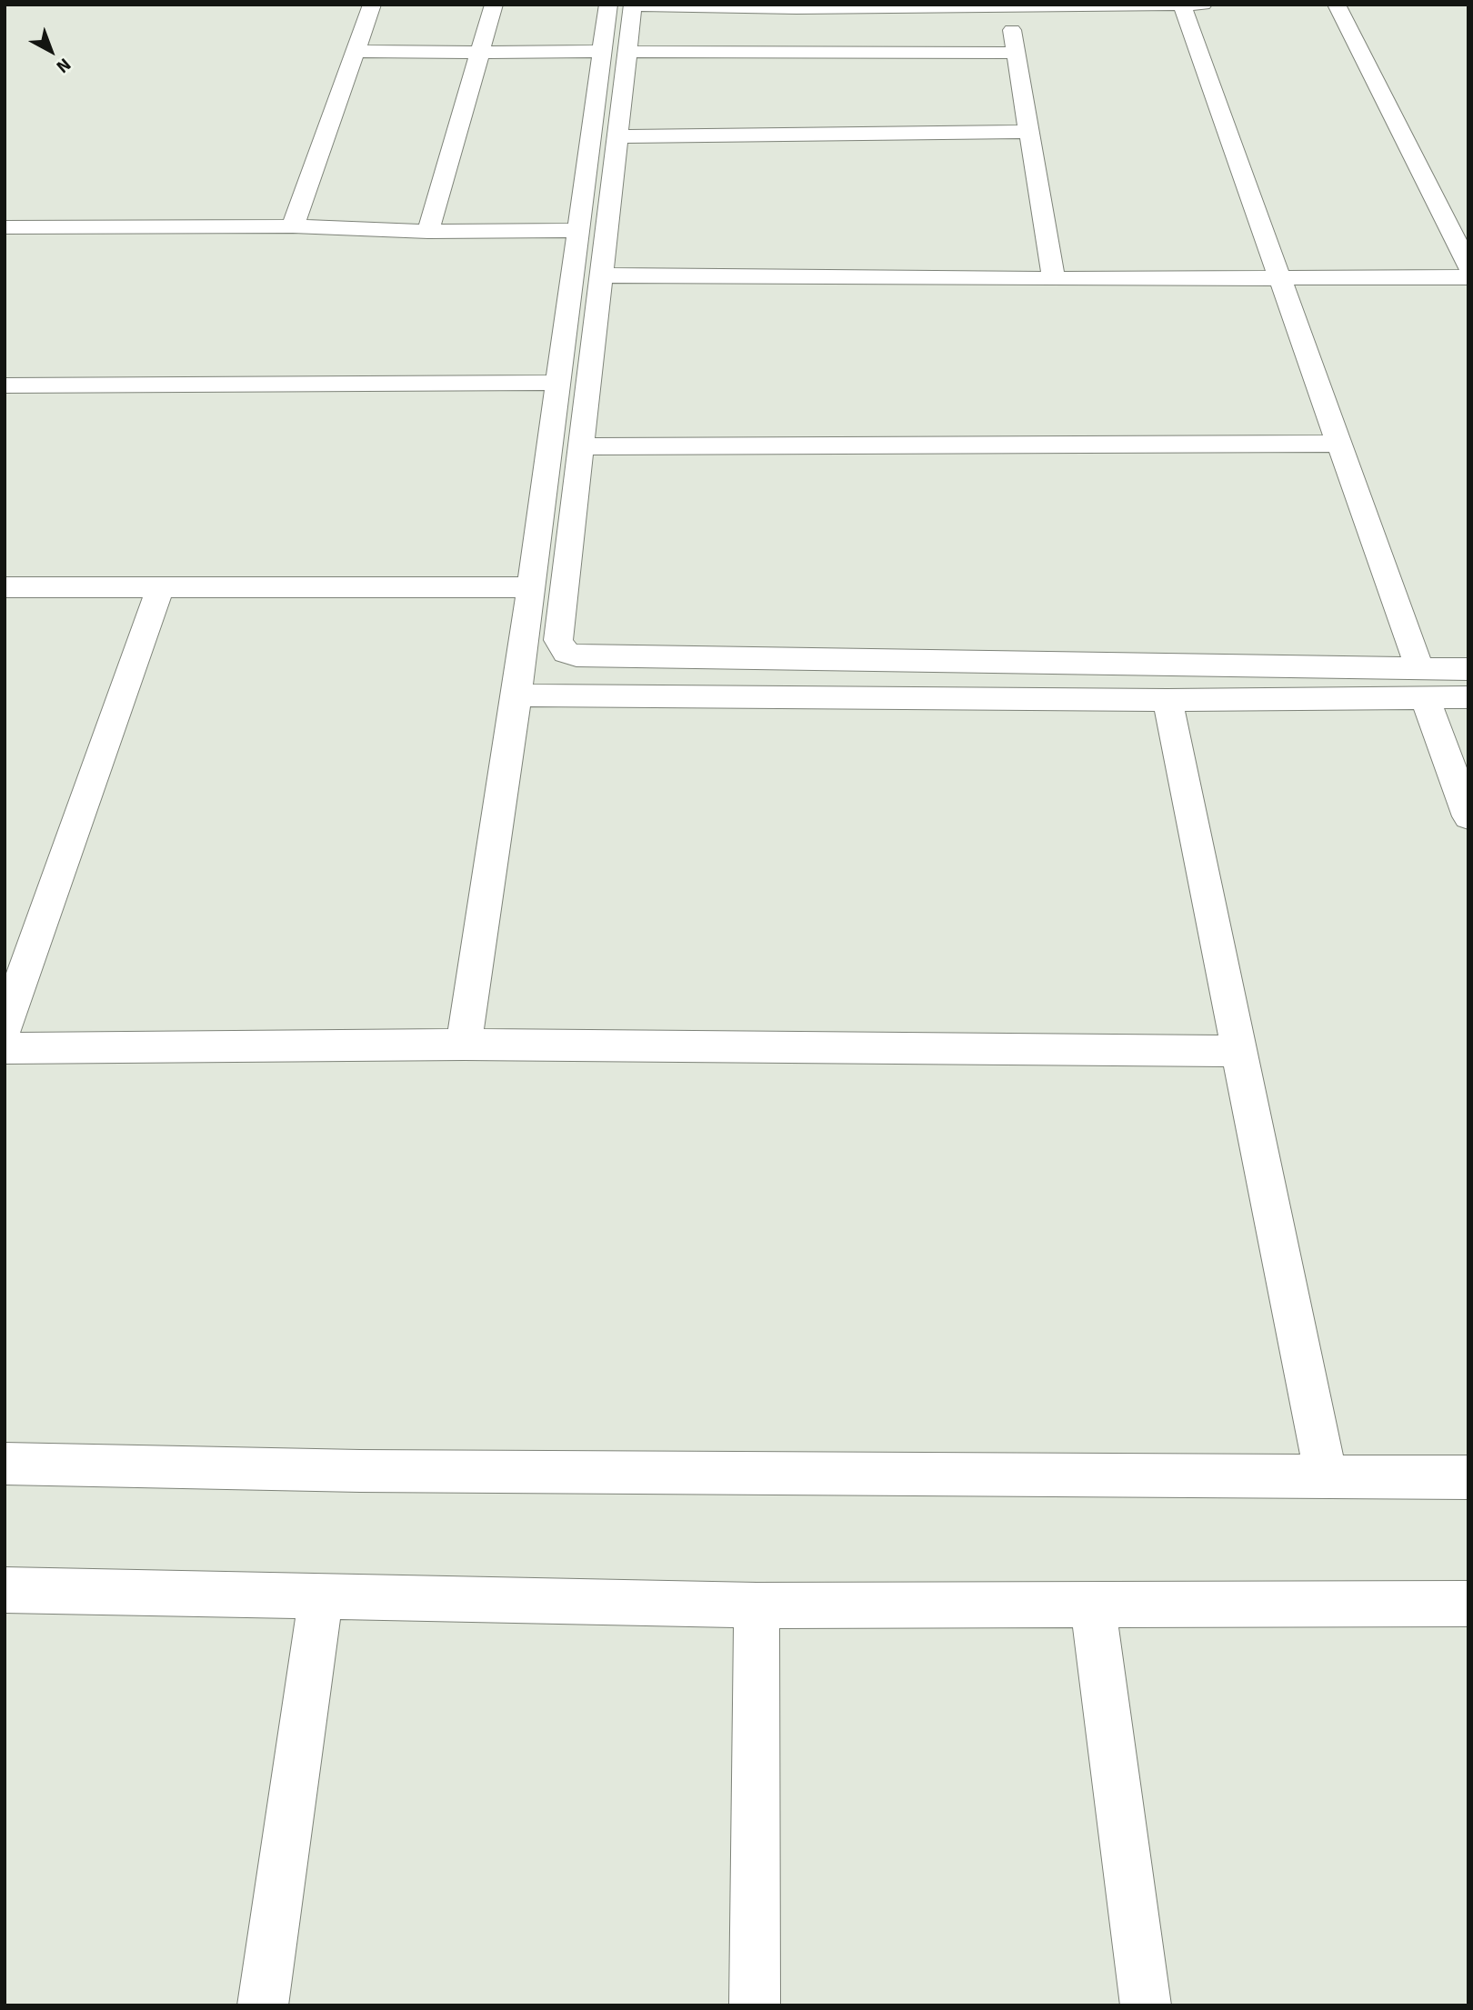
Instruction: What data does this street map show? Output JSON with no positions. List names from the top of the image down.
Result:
{
  "north": "bottom right"
}
